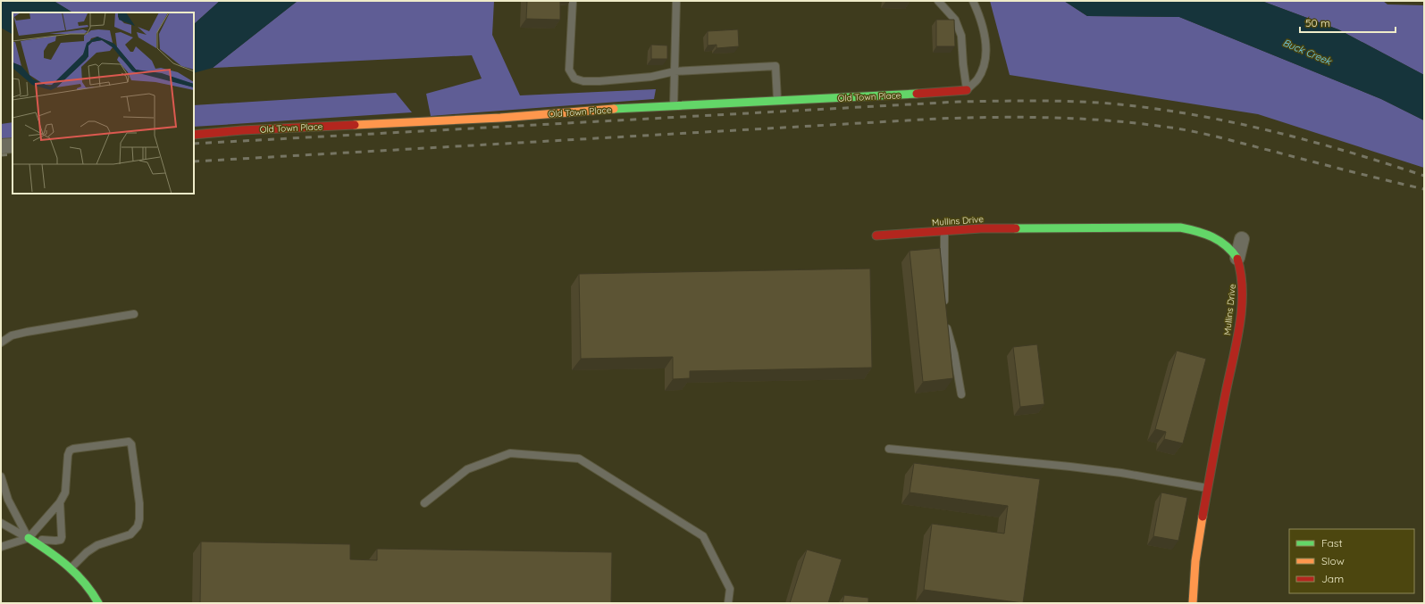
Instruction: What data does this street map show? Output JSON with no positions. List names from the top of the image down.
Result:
{
  "streets": {
    "street": ["Old Town Place", "Mullins Drive"]
  },
  "water": ["Buck Creek"],
  "legend": ["Fast", "Slow", "Jam"],
  "scale_bar": "50 m"
}
